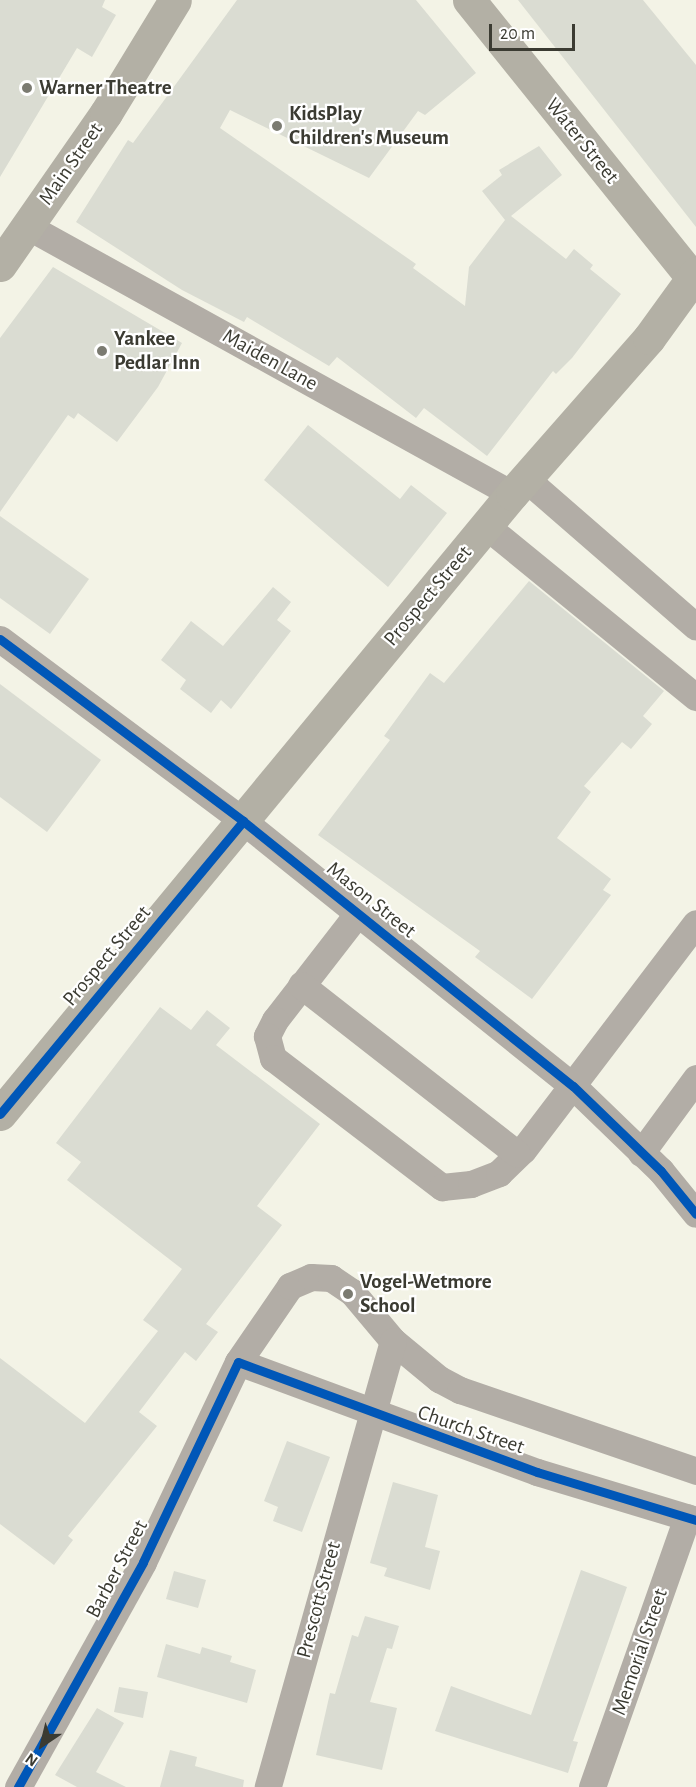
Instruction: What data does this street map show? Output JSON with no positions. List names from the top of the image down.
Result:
{
  "streets": {
    "main road": ["Water Street", "Main Street", "Prospect Street"],
    "street": [
      "Maiden Lane",
      "Mason Street",
      "Church Street",
      "Barber Street",
      "Prescott Street",
      "Memorial Street"
    ]
  },
  "crossings": [
    ["Water Street", "Prospect Street"],
    ["Main Street", "Maiden Lane"],
    ["Maiden Lane", "Prospect Street"],
    ["Prospect Street", "Mason Street"],
    ["Church Street", "Barber Street"],
    ["Church Street", "Prescott Street"],
    ["Church Street", "Memorial Street"],
    ["Barber Street", "Prescott Street"]
  ],
  "places": [
    "Warner Theatre",
    "KidsPlay Children's Museum",
    "Yankee Pedlar Inn",
    "Vogel-Wetmore School"
  ],
  "scale_bar": "20 m",
  "north": "bottom left"
}
